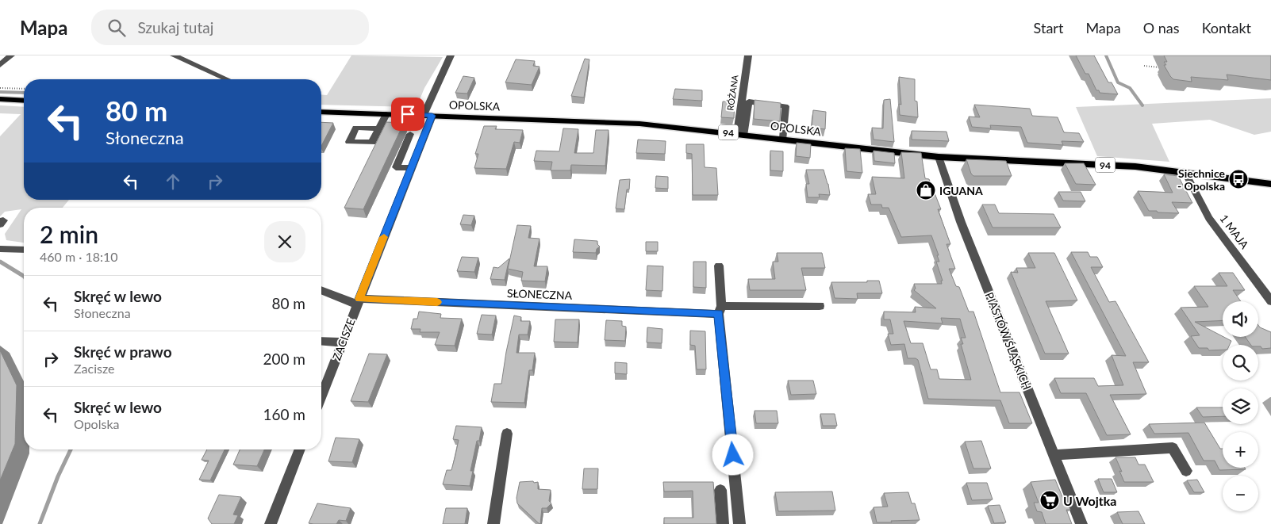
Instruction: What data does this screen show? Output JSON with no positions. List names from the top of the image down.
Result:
{
  "streets": {
    "main road": ["OPOLSKA", "94"],
    "street": [
      "RÓŻANA",
      "1 MAJA",
      "SŁONECZNA",
      "ZACISZE",
      "PIASTÓW ŚLĄSKICH"
    ]
  },
  "crossings": [
    ["RÓŻANA", "OPOLSKA"],
    ["OPOLSKA", "1 MAJA"],
    ["OPOLSKA", "ZACISZE"],
    ["OPOLSKA", "PIASTÓW ŚLĄSKICH"],
    ["SŁONECZNA", "ZACISZE"]
  ],
  "places": {
    "bus stop": ["Siechnice - Opolska"],
    "shop": ["IGUANA"],
    "supermarket": ["U Wojtka"]
  },
  "page": {
    "header": "Mapa",
    "search": "Szukaj tutaj",
    "nav": [
      "Start",
      "Mapa",
      "O nas",
      "Kontakt"
    ],
    "turn": ["80 m", "Słoneczna"],
    "heading": ["2 min", "460 m · 18:10"],
    "list": [
      {
        "name": "Skręć w lewo",
        "note": "Słoneczna",
        "value": "80 m"
      },
      {
        "name": "Skręć w prawo",
        "note": "Zacisze",
        "value": "200 m"
      },
      {
        "name": "Skręć w lewo",
        "note": "Opolska",
        "value": "160 m"
      }
    ],
    "map_buttons": ["+", "−"]
  }
}
